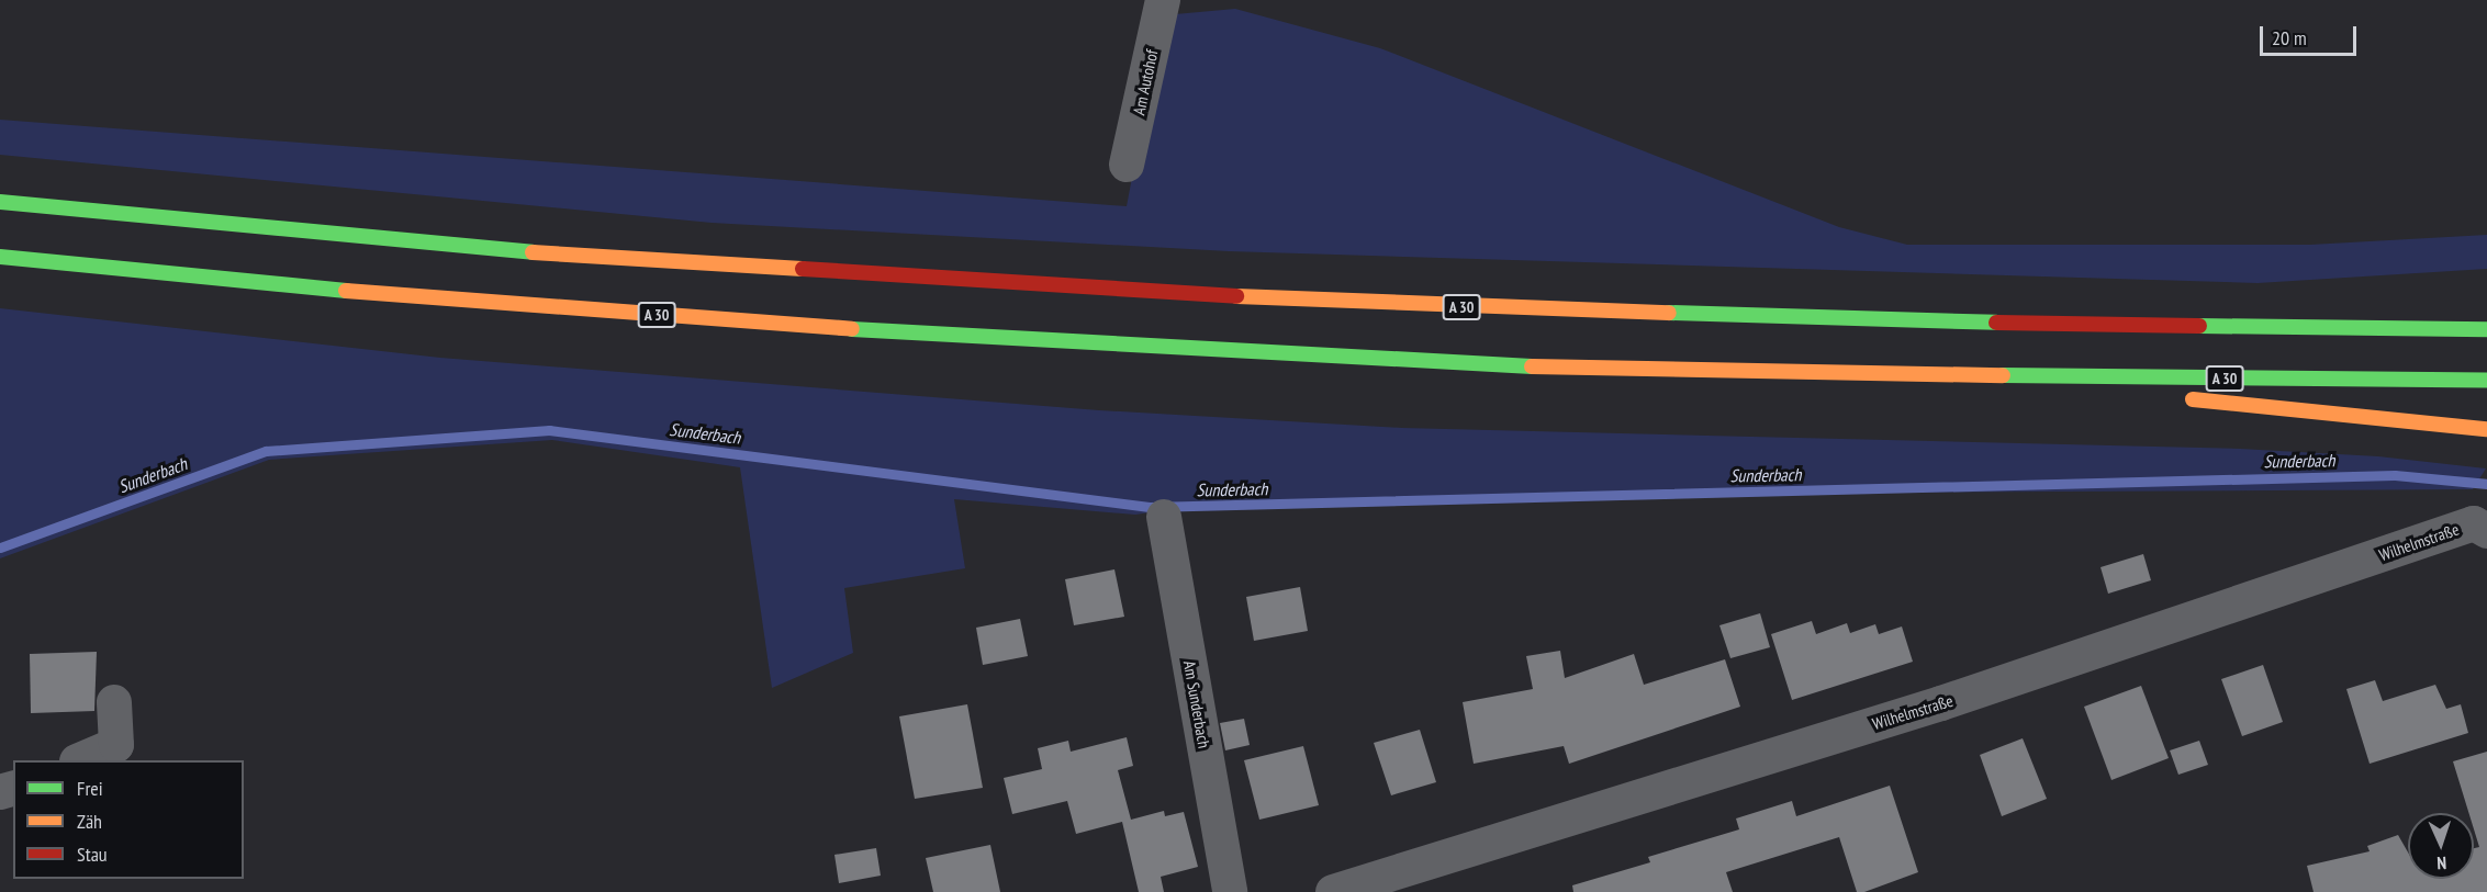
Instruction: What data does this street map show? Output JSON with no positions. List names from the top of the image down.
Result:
{
  "streets": {
    "highway": ["A 30"],
    "street": ["Am Autohof", "Wilhelmstraße", "Am Sunderbach"]
  },
  "water": ["Sunderbach"],
  "legend": ["Frei", "Zäh", "Stau"],
  "scale_bar": "20 m",
  "north": "bottom"
}
